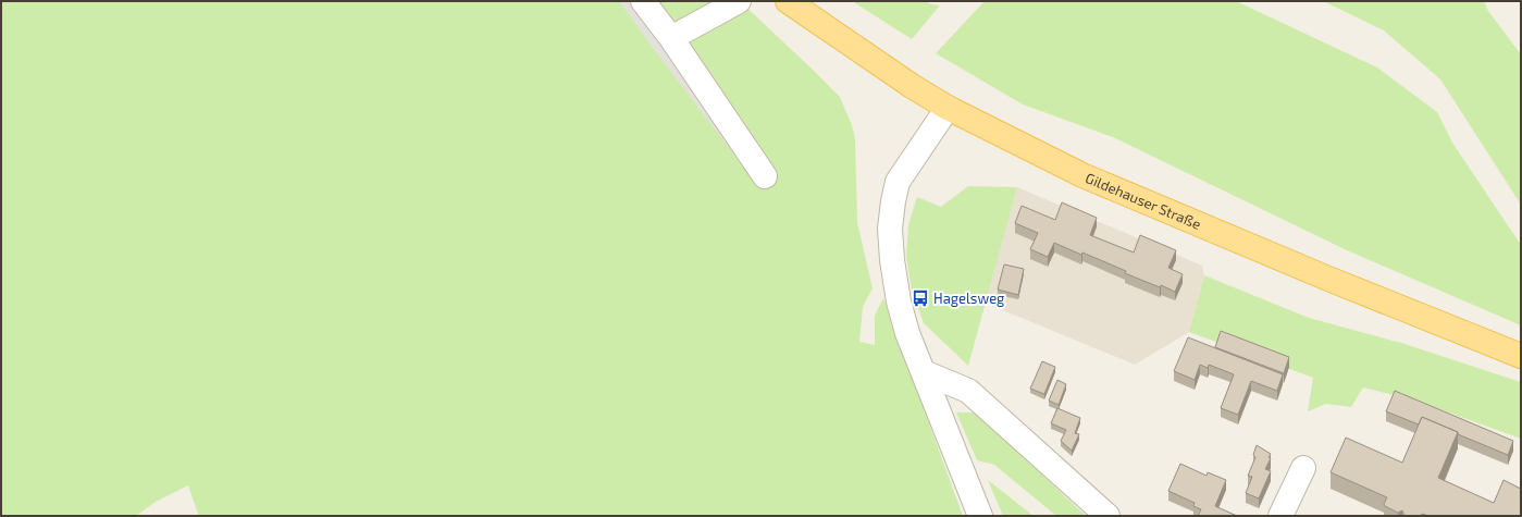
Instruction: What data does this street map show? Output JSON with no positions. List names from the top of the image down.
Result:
{
  "streets": {
    "main road": ["Gildehauser Straße"]
  },
  "places": {
    "bus stop": ["Hagelsweg"]
  }
}
